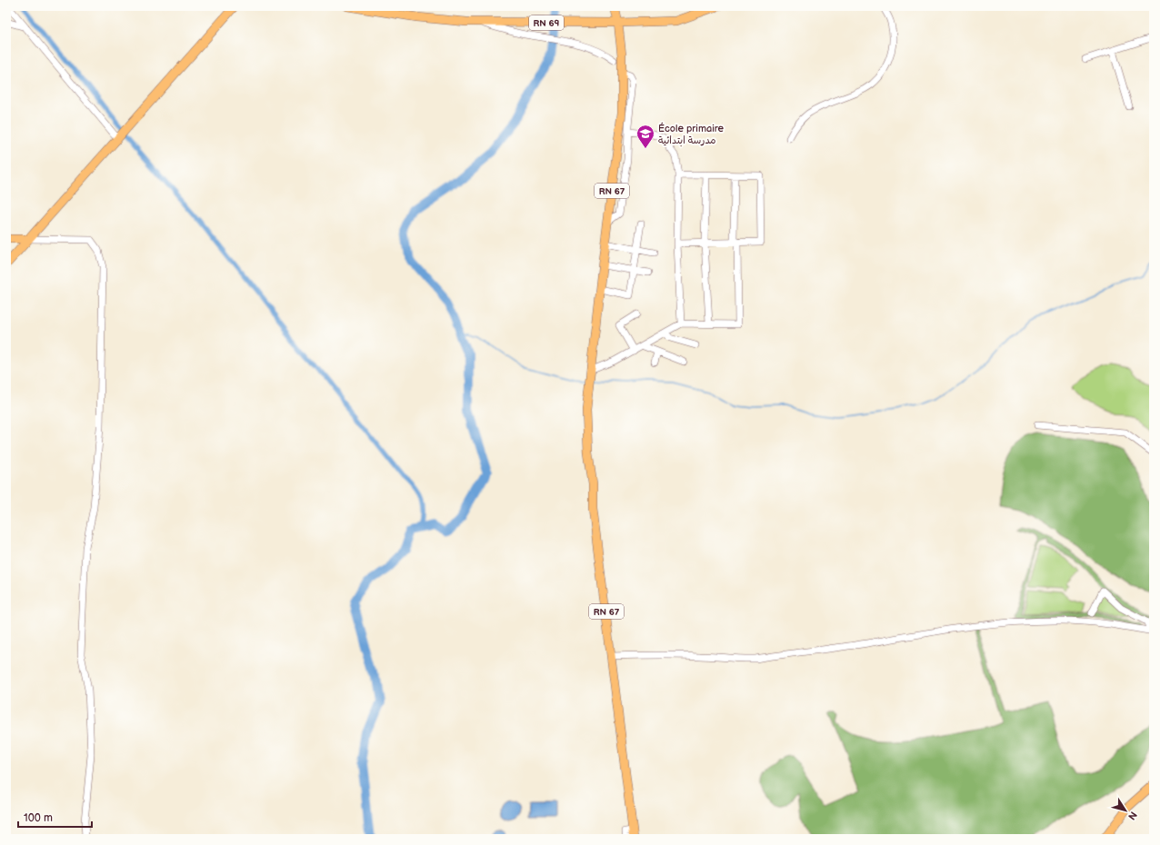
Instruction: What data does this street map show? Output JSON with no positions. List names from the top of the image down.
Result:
{
  "streets": {
    "main road": ["RN 69", "RN 67"]
  },
  "crossings": [
    ["RN 69", "RN 67"]
  ],
  "places": {
    "school or university": ["École primaire مدرسة ابتدائية"]
  },
  "scale_bar": "100 m",
  "north": "bottom right"
}
